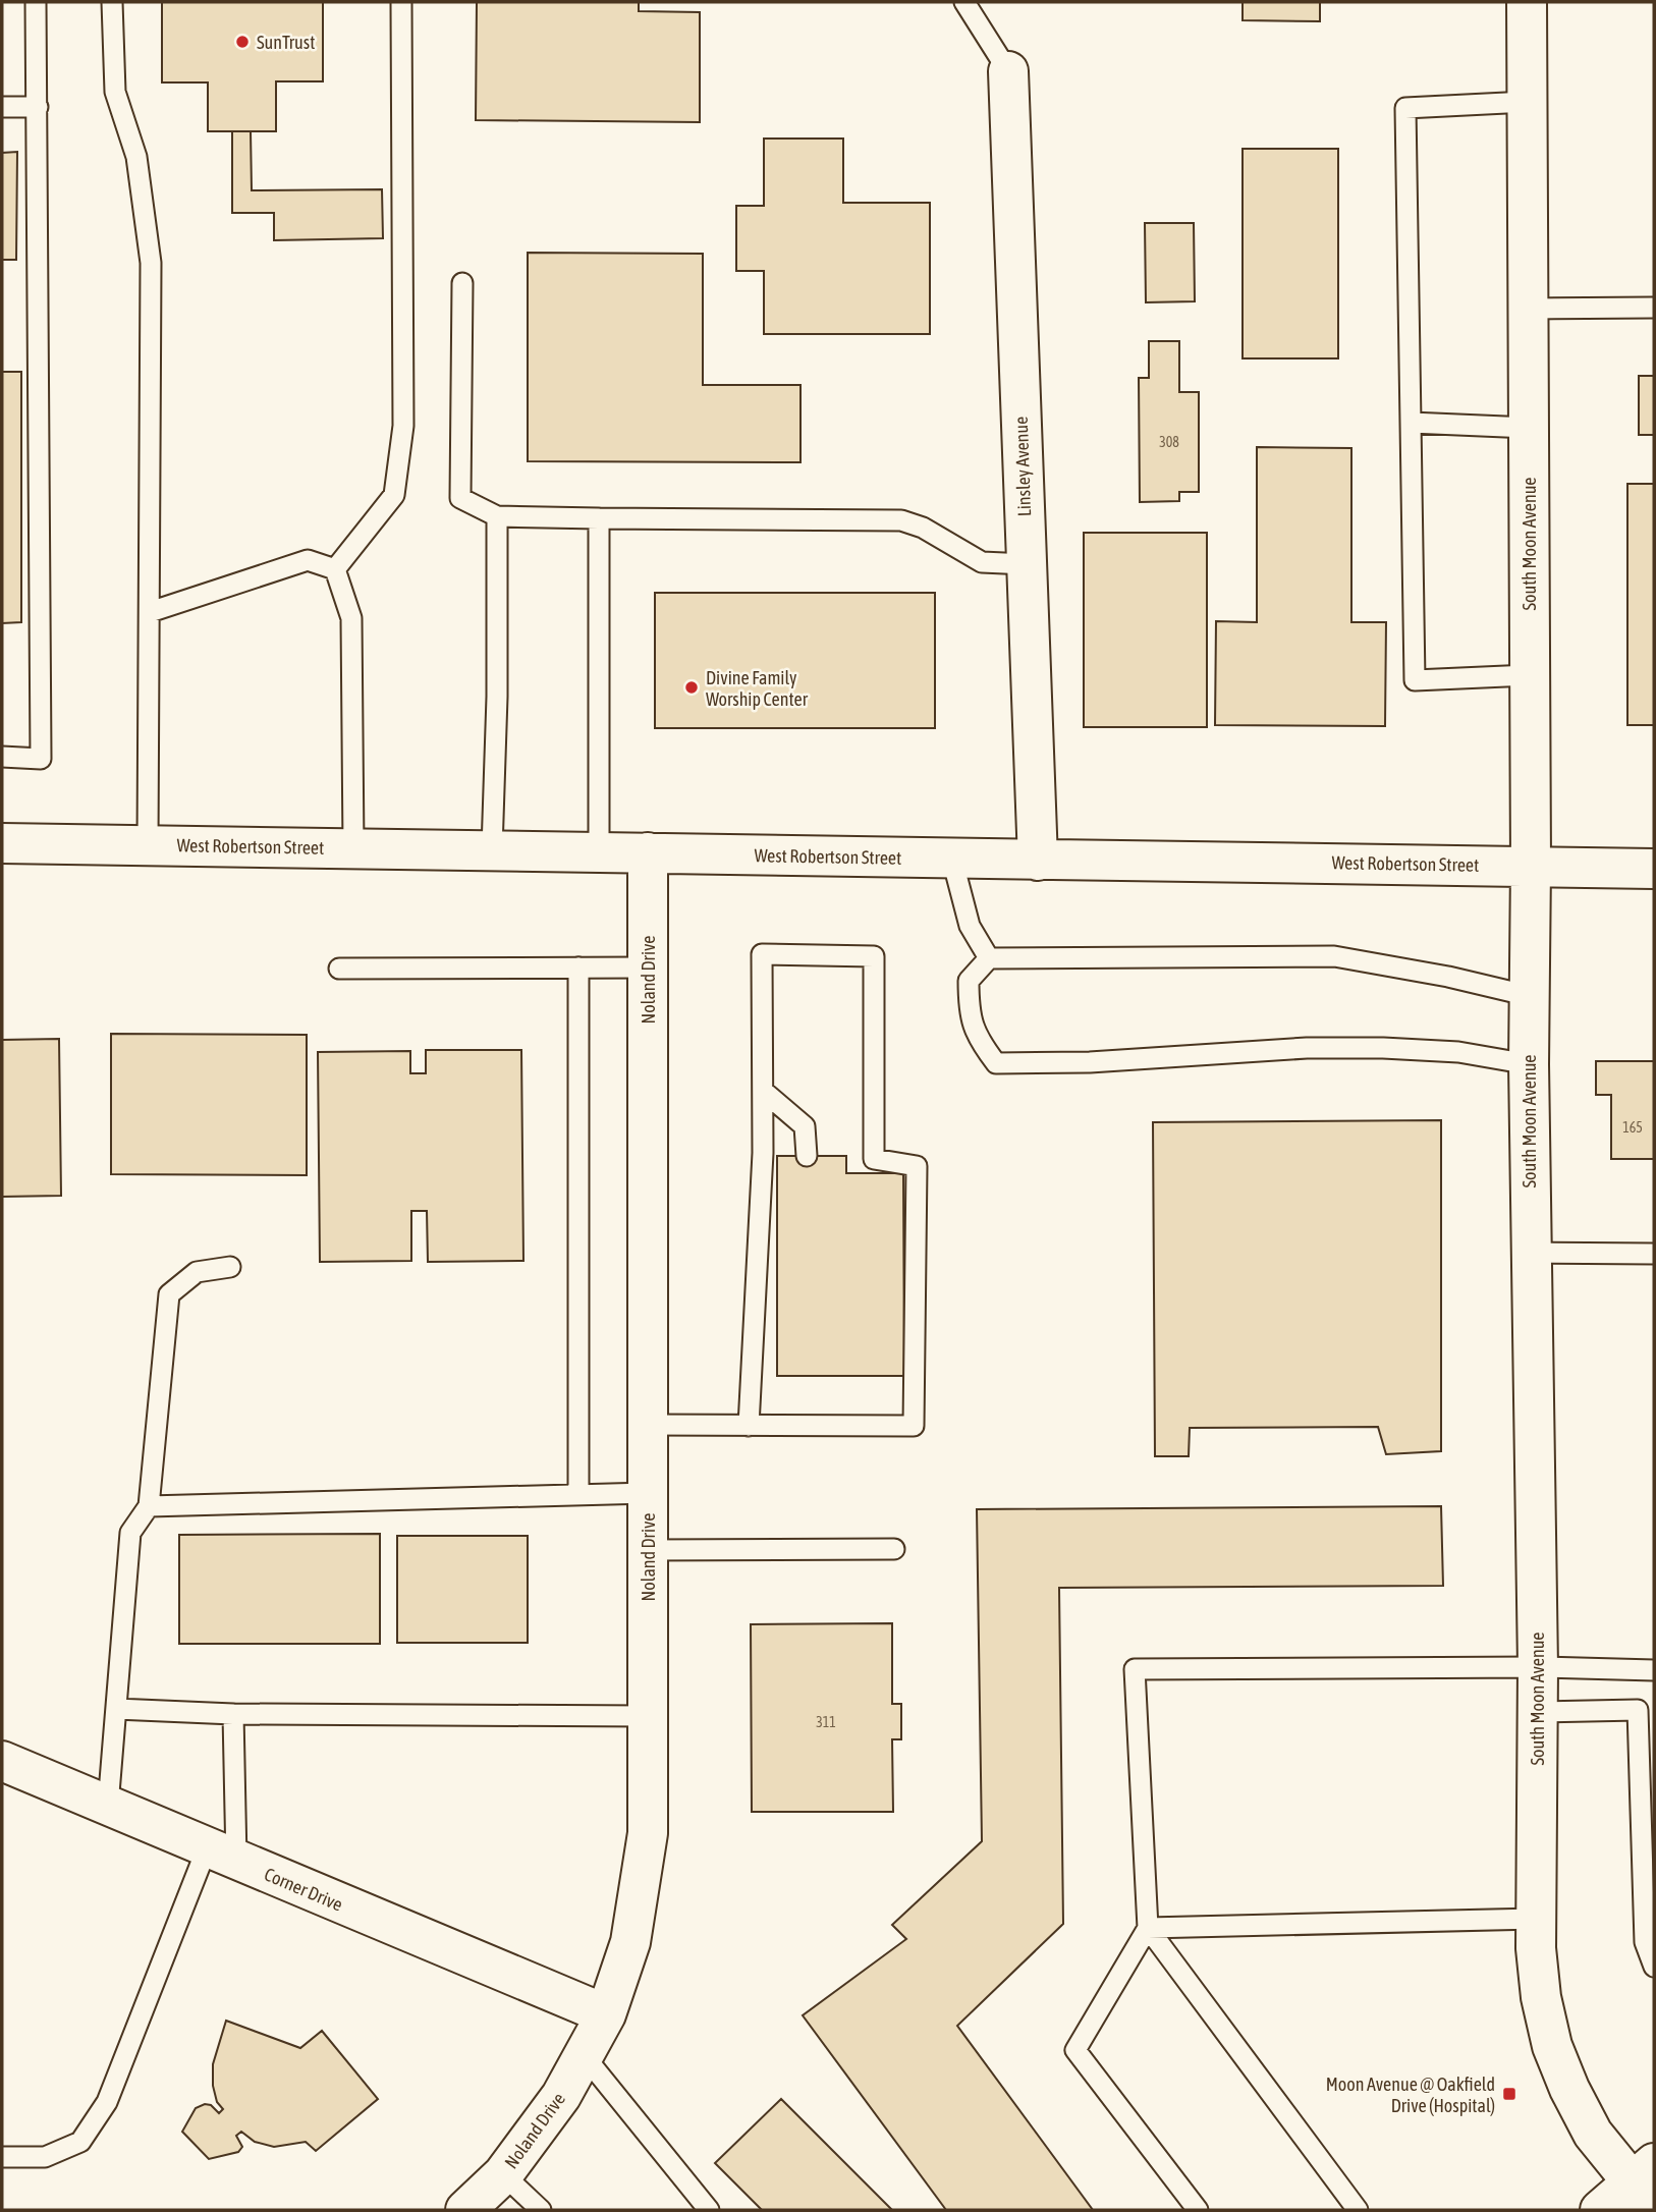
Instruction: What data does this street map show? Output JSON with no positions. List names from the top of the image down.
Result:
{
  "streets": {
    "street": [
      "Linsley Avenue",
      "South Moon Avenue",
      "West Robertson Street",
      "Noland Drive",
      "Corner Drive"
    ]
  },
  "crossings": [
    ["Linsley Avenue", "West Robertson Street"],
    ["South Moon Avenue", "West Robertson Street"],
    ["West Robertson Street", "Noland Drive"],
    ["Noland Drive", "Corner Drive"]
  ],
  "places": {
    "other": ["SunTrust", "Divine Family Worship Center"],
    "transit": ["Moon Avenue @ Oakfield Drive (Hospital)"]
  },
  "house_numbers": ["308", "165", "311"]
}
